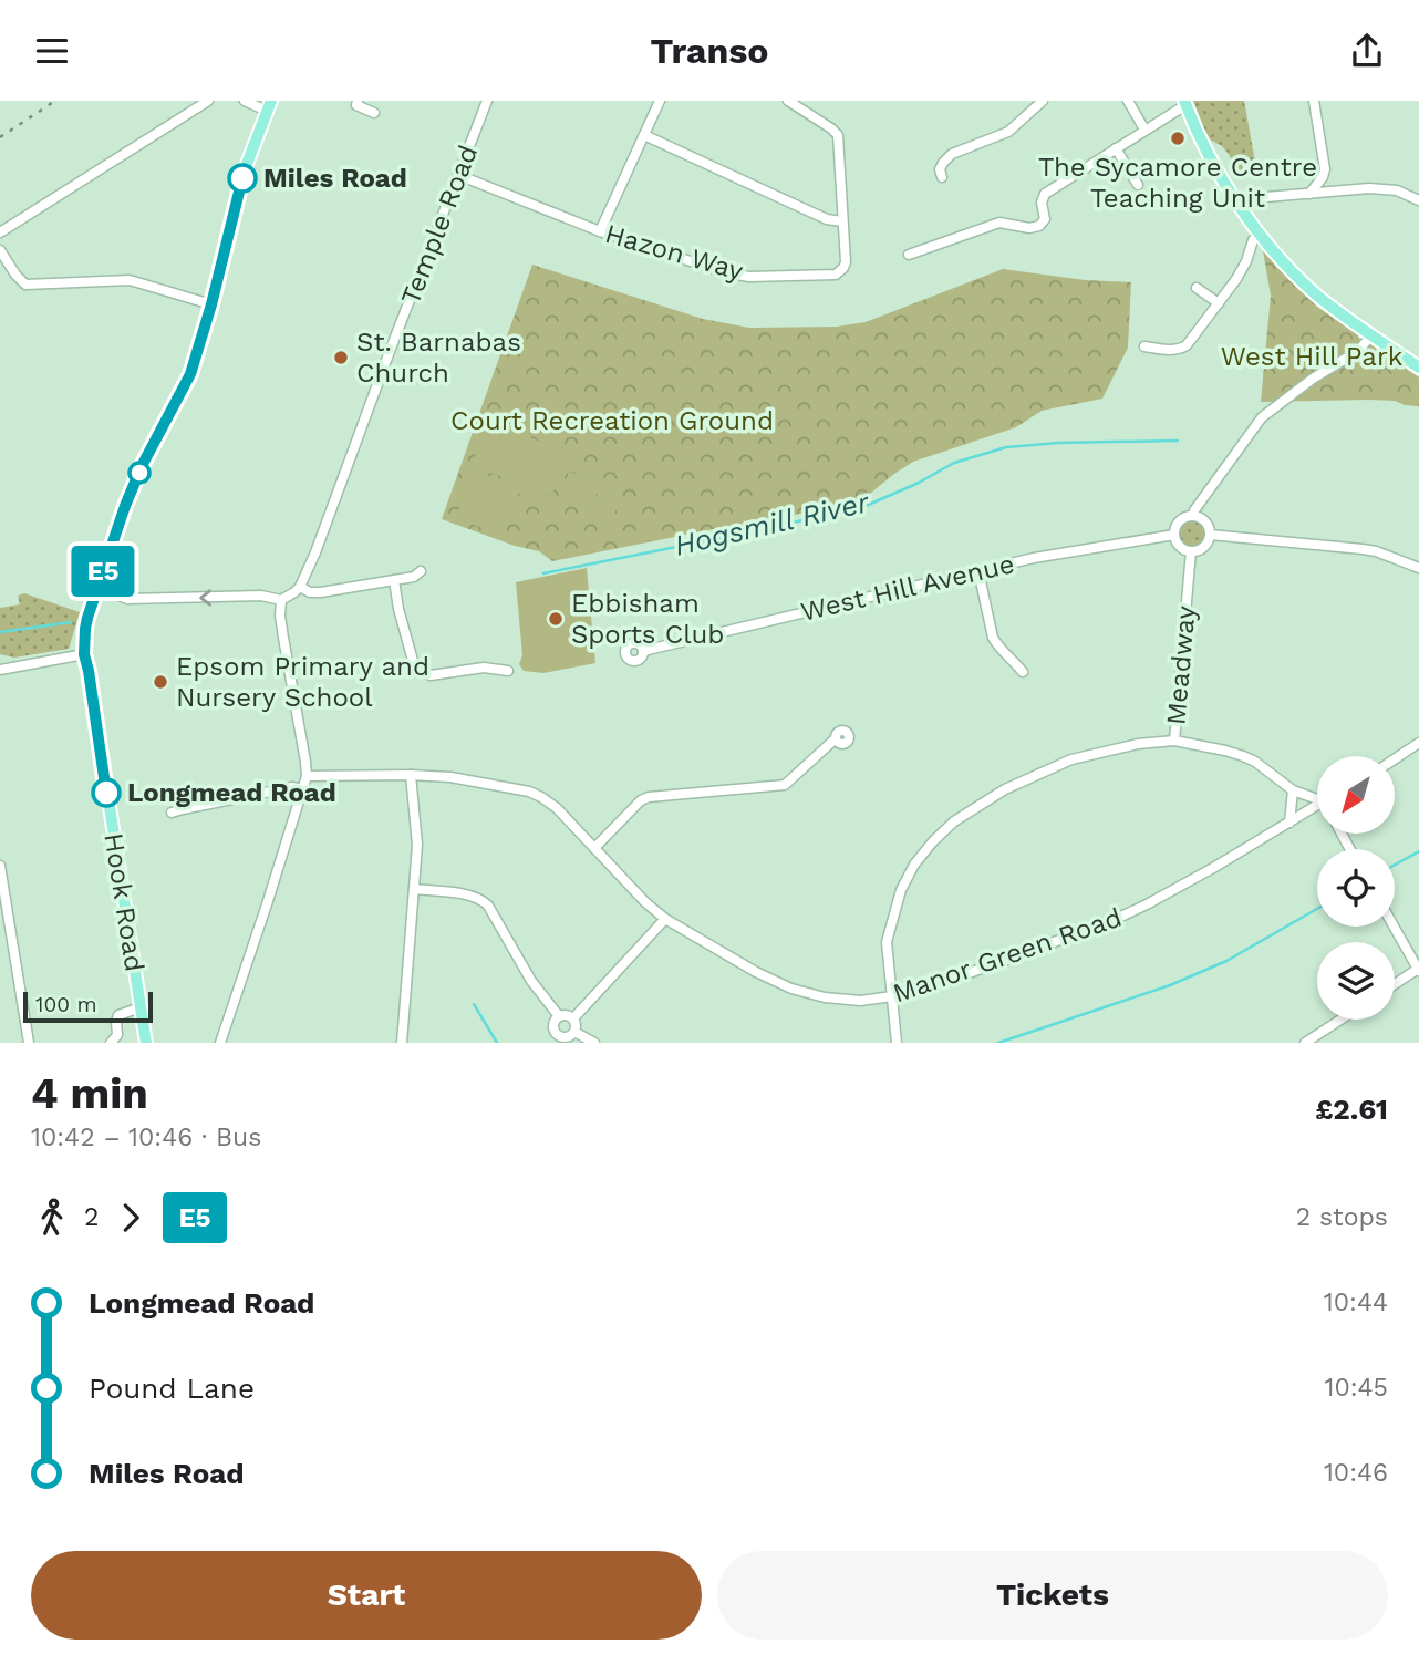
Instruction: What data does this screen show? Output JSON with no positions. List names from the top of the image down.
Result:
{
  "streets": {
    "main road": ["Hook Road"],
    "street": [
      "Temple Road",
      "Hazon Way",
      "West Hill Avenue",
      "Meadway",
      "Manor Green Road"
    ]
  },
  "crossings": [
    ["Temple Road", "Hazon Way"],
    ["West Hill Avenue", "Meadway"]
  ],
  "water": ["Hogsmill River"],
  "parks": ["West Hill Park", "Court Recreation Ground"],
  "places": [
    "The Sycamore Centre Teaching Unit",
    "Miles Road",
    "St. Barnabas Church",
    "Ebbisham Sports Club",
    "Epsom Primary and Nursery School",
    "Longmead Road"
  ],
  "lines": ["bus line E5"],
  "scale_bar": "100 m",
  "north": "bottom left",
  "page": {
    "header": "Transo",
    "on_map": "E5",
    "scale": "100 m",
    "heading": ["4 min", "10:42 – 10:46 · Bus", "£2.61"],
    "legs": ["2", "E5", "2 stops"],
    "list": [
      {
        "name": "Longmead Road",
        "value": "10:44"
      },
      {
        "name": "Pound Lane",
        "value": "10:45"
      },
      {
        "name": "Miles Road",
        "value": "10:46"
      }
    ],
    "buttons": ["Start", "Tickets"]
  }
}
